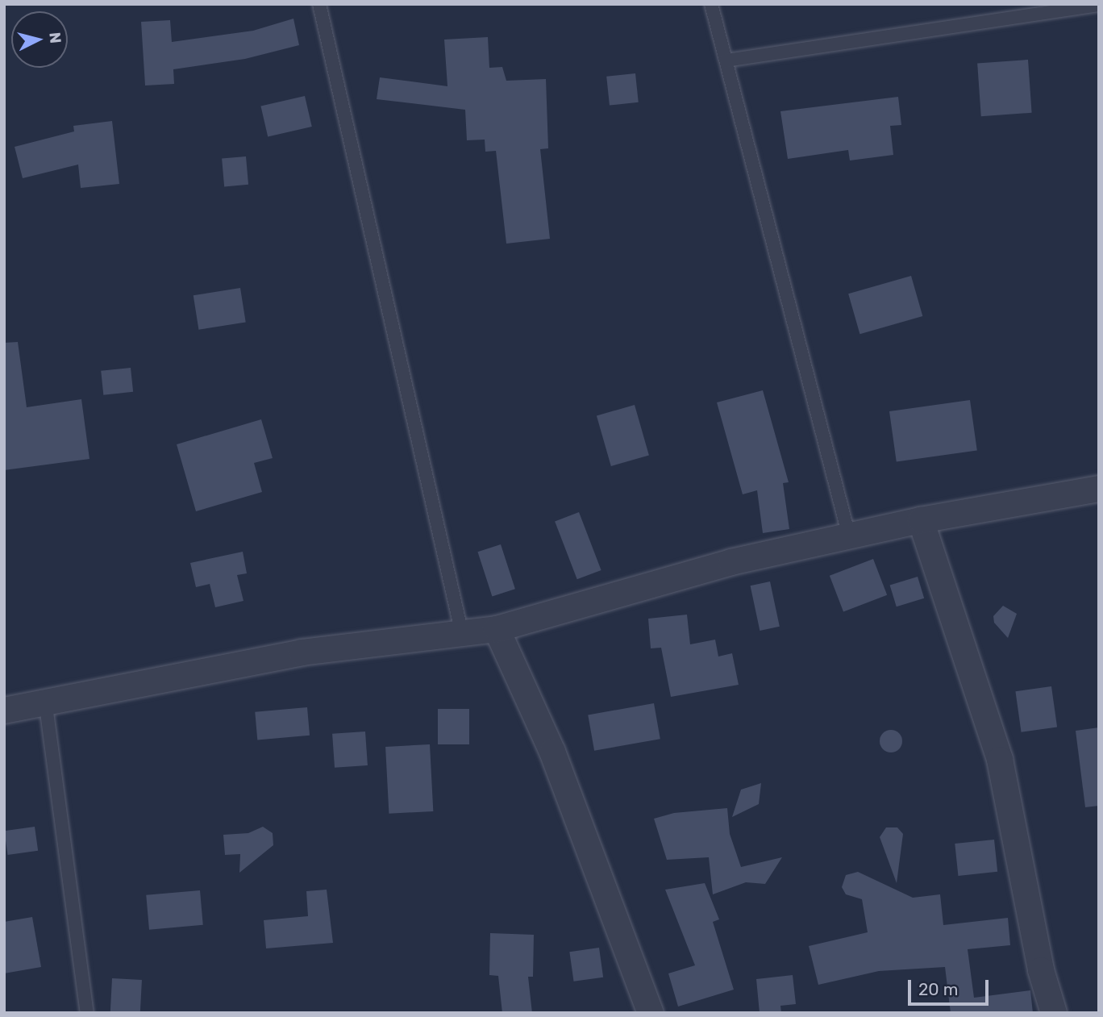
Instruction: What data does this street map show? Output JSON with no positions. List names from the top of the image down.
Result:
{
  "scale_bar": "20 m",
  "north": "right"
}
